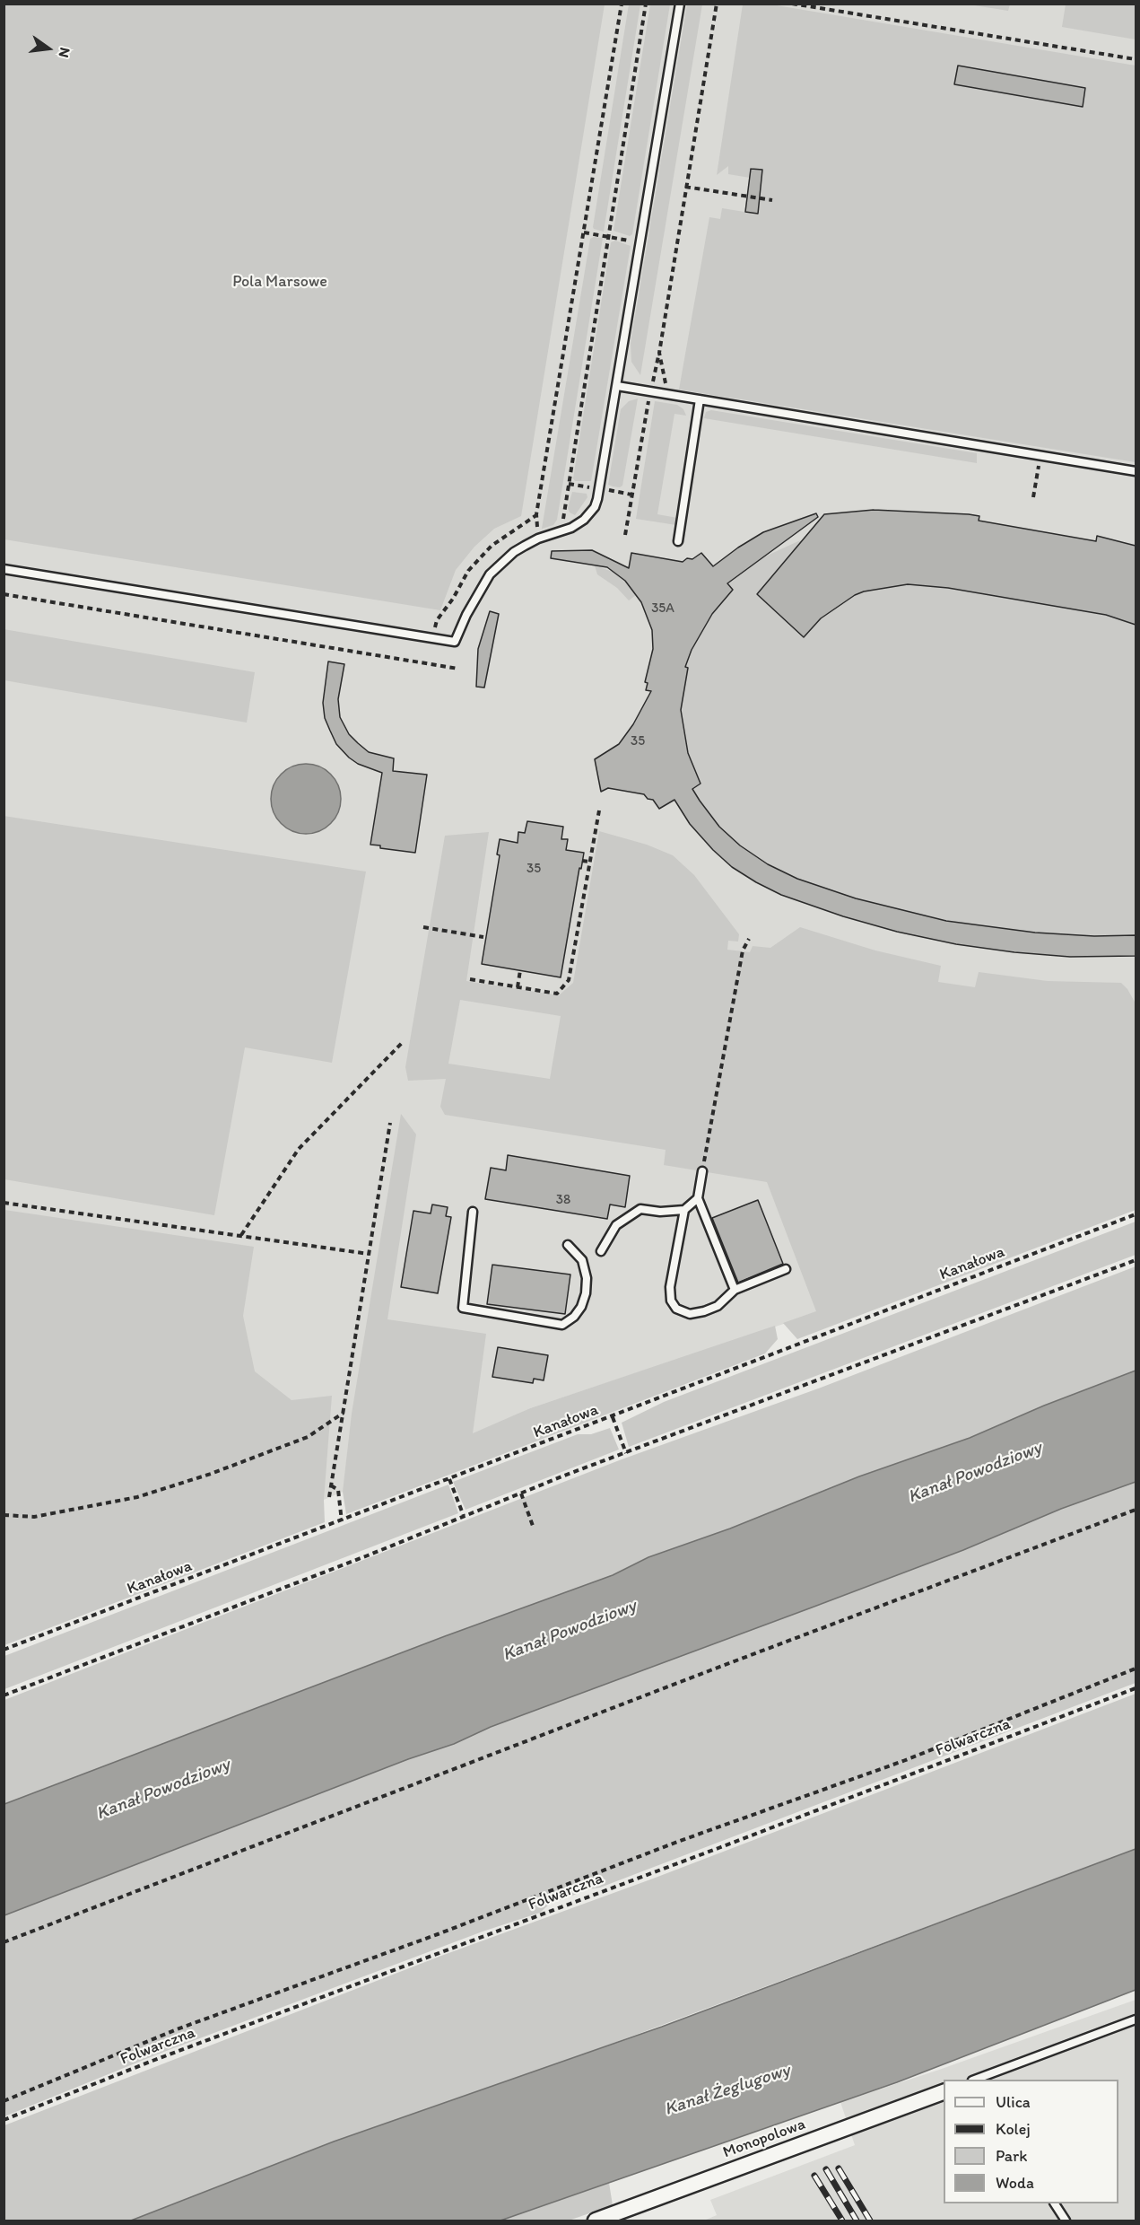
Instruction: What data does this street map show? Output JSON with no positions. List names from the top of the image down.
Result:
{
  "streets": {
    "street": ["Monopolowa"],
    "path": ["Kanałowa", "Folwarczna"]
  },
  "water": ["Kanał Powodziowy", "Kanał Żeglugowy"],
  "parks": ["Pola Marsowe"],
  "house_numbers": [
    "35A",
    "35",
    "35",
    "38"
  ],
  "legend": [
    "Ulica",
    "Kolej",
    "Park",
    "Woda"
  ],
  "north": "right"
}
